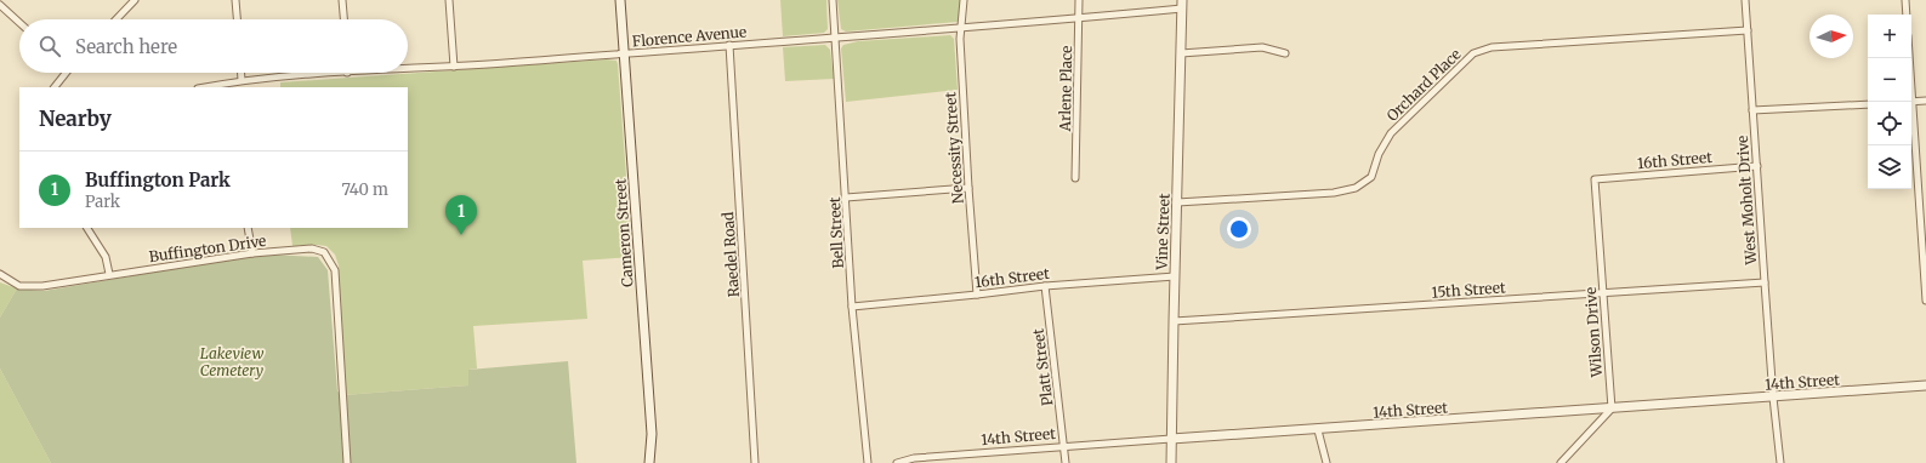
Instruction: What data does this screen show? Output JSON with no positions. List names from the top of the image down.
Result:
{
  "streets": {
    "street": [
      "Florence Avenue",
      "Orchard Place",
      "Arlene Place",
      "Necessity Street",
      "16th Street",
      "West Moholt Drive",
      "Vine Street",
      "Cameron Street",
      "Bell Street",
      "Buffington Drive",
      "Raedel Road",
      "15th Street",
      "Wilson Drive",
      "Platt Street",
      "14th Street"
    ]
  },
  "crossings": [
    ["Florence Avenue", "Arlene Place"],
    ["Florence Avenue", "Necessity Street"],
    ["Florence Avenue", "Vine Street"],
    ["Florence Avenue", "Cameron Street"],
    ["Florence Avenue", "Bell Street"],
    ["Florence Avenue", "Raedel Road"],
    ["Orchard Place", "West Moholt Drive"],
    ["Orchard Place", "Vine Street"],
    ["Necessity Street", "16th Street"],
    ["16th Street", "West Moholt Drive"],
    ["16th Street", "Vine Street"],
    ["16th Street", "Bell Street"],
    ["16th Street", "Wilson Drive"],
    ["16th Street", "Platt Street"],
    ["West Moholt Drive", "15th Street"],
    ["West Moholt Drive", "14th Street"],
    ["Vine Street", "15th Street"],
    ["Vine Street", "14th Street"],
    ["15th Street", "Wilson Drive"],
    ["Wilson Drive", "14th Street"],
    ["Platt Street", "14th Street"]
  ],
  "parks": ["Lakeview Cemetery"],
  "north": "right",
  "page": {
    "map_buttons": ["+", "−"],
    "search": "Search here",
    "heading": "Nearby",
    "list": [
      {
        "mark": "1",
        "name": "Buffington Park",
        "note": "Park",
        "value": "740 m"
      }
    ],
    "pins": "1"
  }
}
